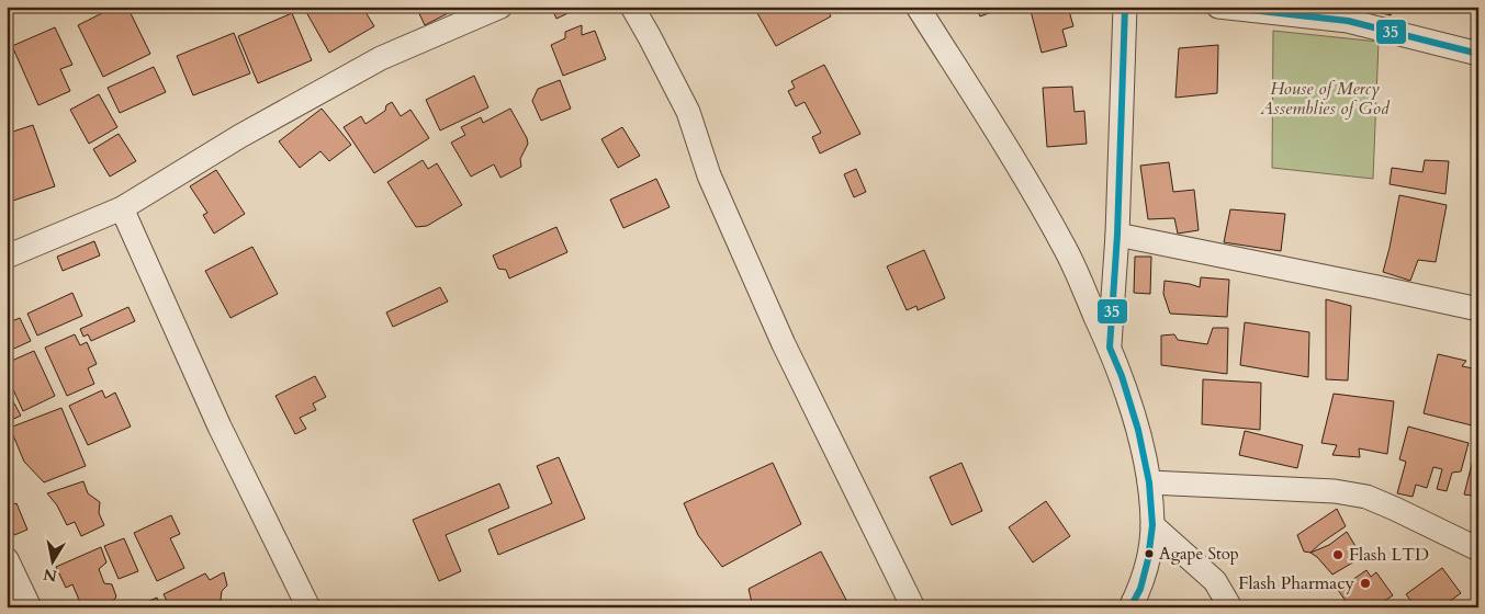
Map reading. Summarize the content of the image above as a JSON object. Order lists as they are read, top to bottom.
{
  "parks": ["House of Mercy Assemblies of God"],
  "places": ["Agape Stop", "Flash LTD", "Flash Pharmacy"],
  "lines": ["transit line 35"],
  "north": "bottom"
}
